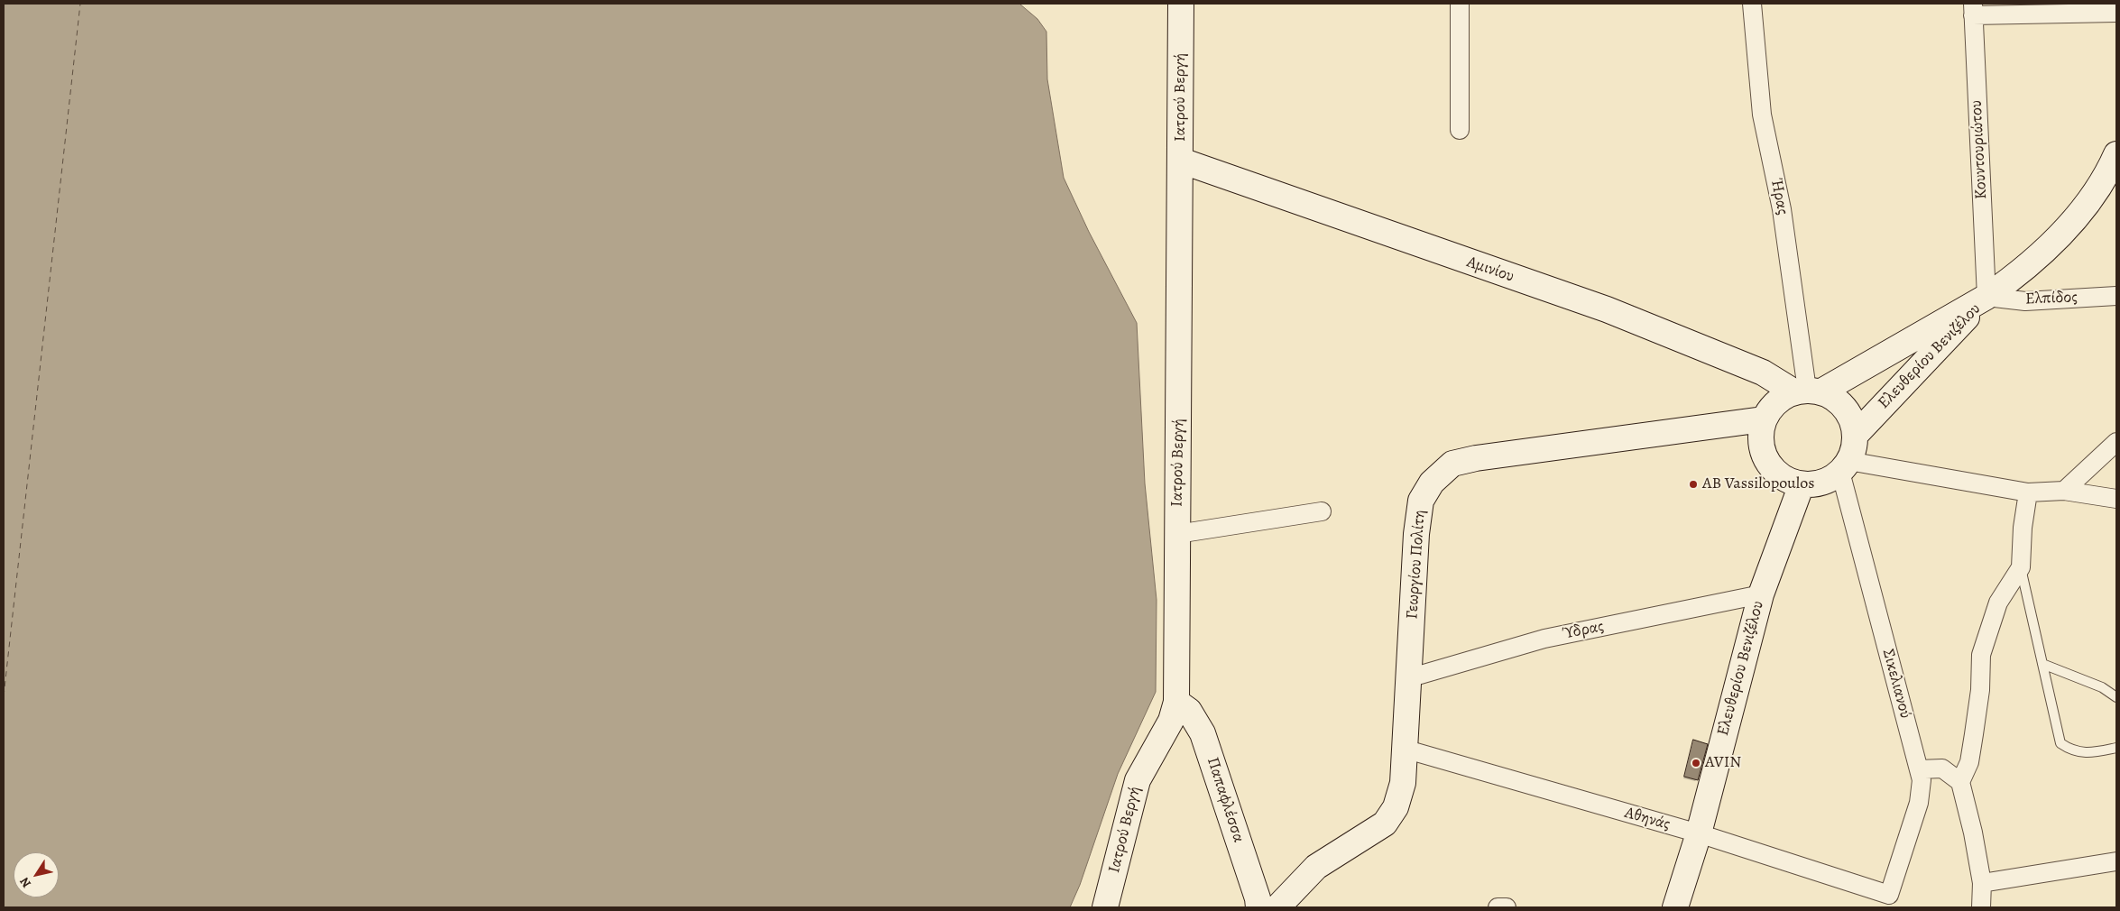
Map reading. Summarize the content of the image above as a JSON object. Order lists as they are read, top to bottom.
{
  "streets": {
    "main road": [
      "Ιατρού Βεργή",
      "Αμινίου",
      "Ελευθερίου Βενιζέλου",
      "Γεωργίου Πολίτη",
      "Παπαφλέσσα"
    ],
    "street": [
      "Κουντουριώτου",
      "Ήρας",
      "Ελπίδος",
      "Ύδρας",
      "Σικελιανού",
      "Αθηνάς"
    ]
  },
  "crossings": [
    ["Ιατρού Βεργή", "Αμινίου"],
    ["Ιατρού Βεργή", "Παπαφλέσσα"],
    ["Κουντουριώτου", "Ελπίδος"],
    ["Κουντουριώτου", "Ελευθερίου Βενιζέλου"],
    ["Ήρας", "Αμινίου"],
    ["Ήρας", "Ελευθερίου Βενιζέλου"],
    ["Ήρας", "Γεωργίου Πολίτη"],
    ["Ήρας", "Σικελιανού"],
    ["Αμινίου", "Ελευθερίου Βενιζέλου"],
    ["Αμινίου", "Γεωργίου Πολίτη"],
    ["Αμινίου", "Σικελιανού"],
    ["Ελπίδος", "Ελευθερίου Βενιζέλου"],
    ["Ελευθερίου Βενιζέλου", "Γεωργίου Πολίτη"],
    ["Ελευθερίου Βενιζέλου", "Ύδρας"],
    ["Ελευθερίου Βενιζέλου", "Σικελιανού"],
    ["Ελευθερίου Βενιζέλου", "Αθηνάς"],
    ["Γεωργίου Πολίτη", "Ύδρας"],
    ["Γεωργίου Πολίτη", "Σικελιανού"],
    ["Γεωργίου Πολίτη", "Αθηνάς"],
    ["Σικελιανού", "Αθηνάς"]
  ],
  "places": ["AB Vassilopoulos", "AVIN"],
  "north": "bottom left"
}
